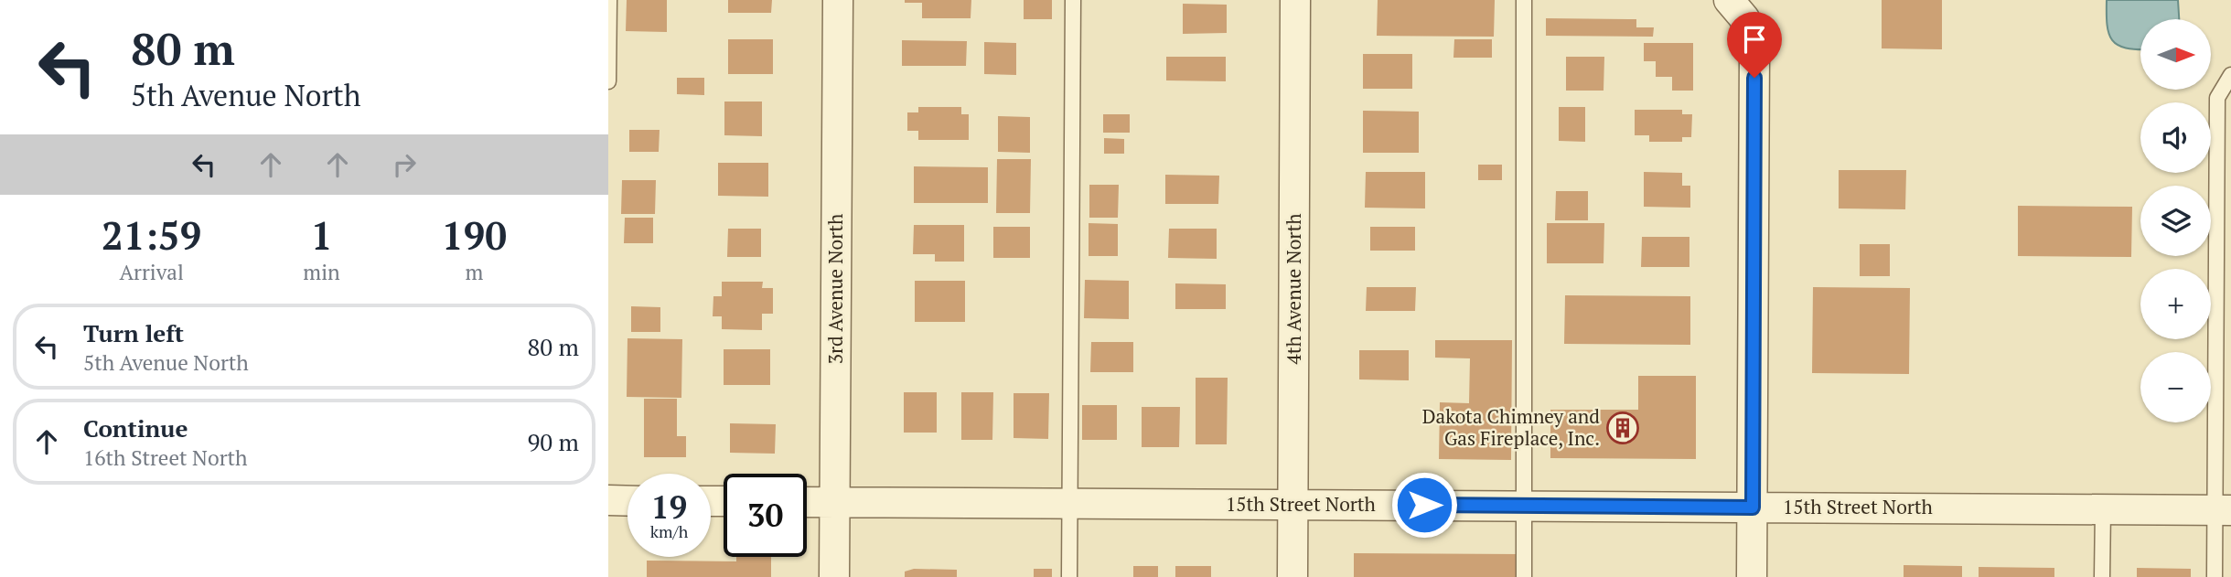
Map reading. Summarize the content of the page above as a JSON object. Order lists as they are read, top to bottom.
{
  "streets": {
    "street": ["3rd Avenue North", "4th Avenue North", "15th Street North"]
  },
  "crossings": [
    ["3rd Avenue North", "15th Street North"],
    ["4th Avenue North", "15th Street North"]
  ],
  "places": {
    "building": ["Dakota Chimney and Gas Fireplace, Inc."]
  },
  "north": "right",
  "page": {
    "turn": ["80 m", "5th Avenue North"],
    "map_buttons": ["+", "−"],
    "eta": [
      "21:59",
      "Arrival",
      "1",
      "min",
      "190",
      "m"
    ],
    "list": [
      {
        "name": "Turn left",
        "note": "5th Avenue North",
        "value": "80 m"
      },
      {
        "name": "Continue",
        "note": "16th Street North",
        "value": "90 m"
      }
    ],
    "speed": "19 km/h",
    "limit": "30"
  }
}
